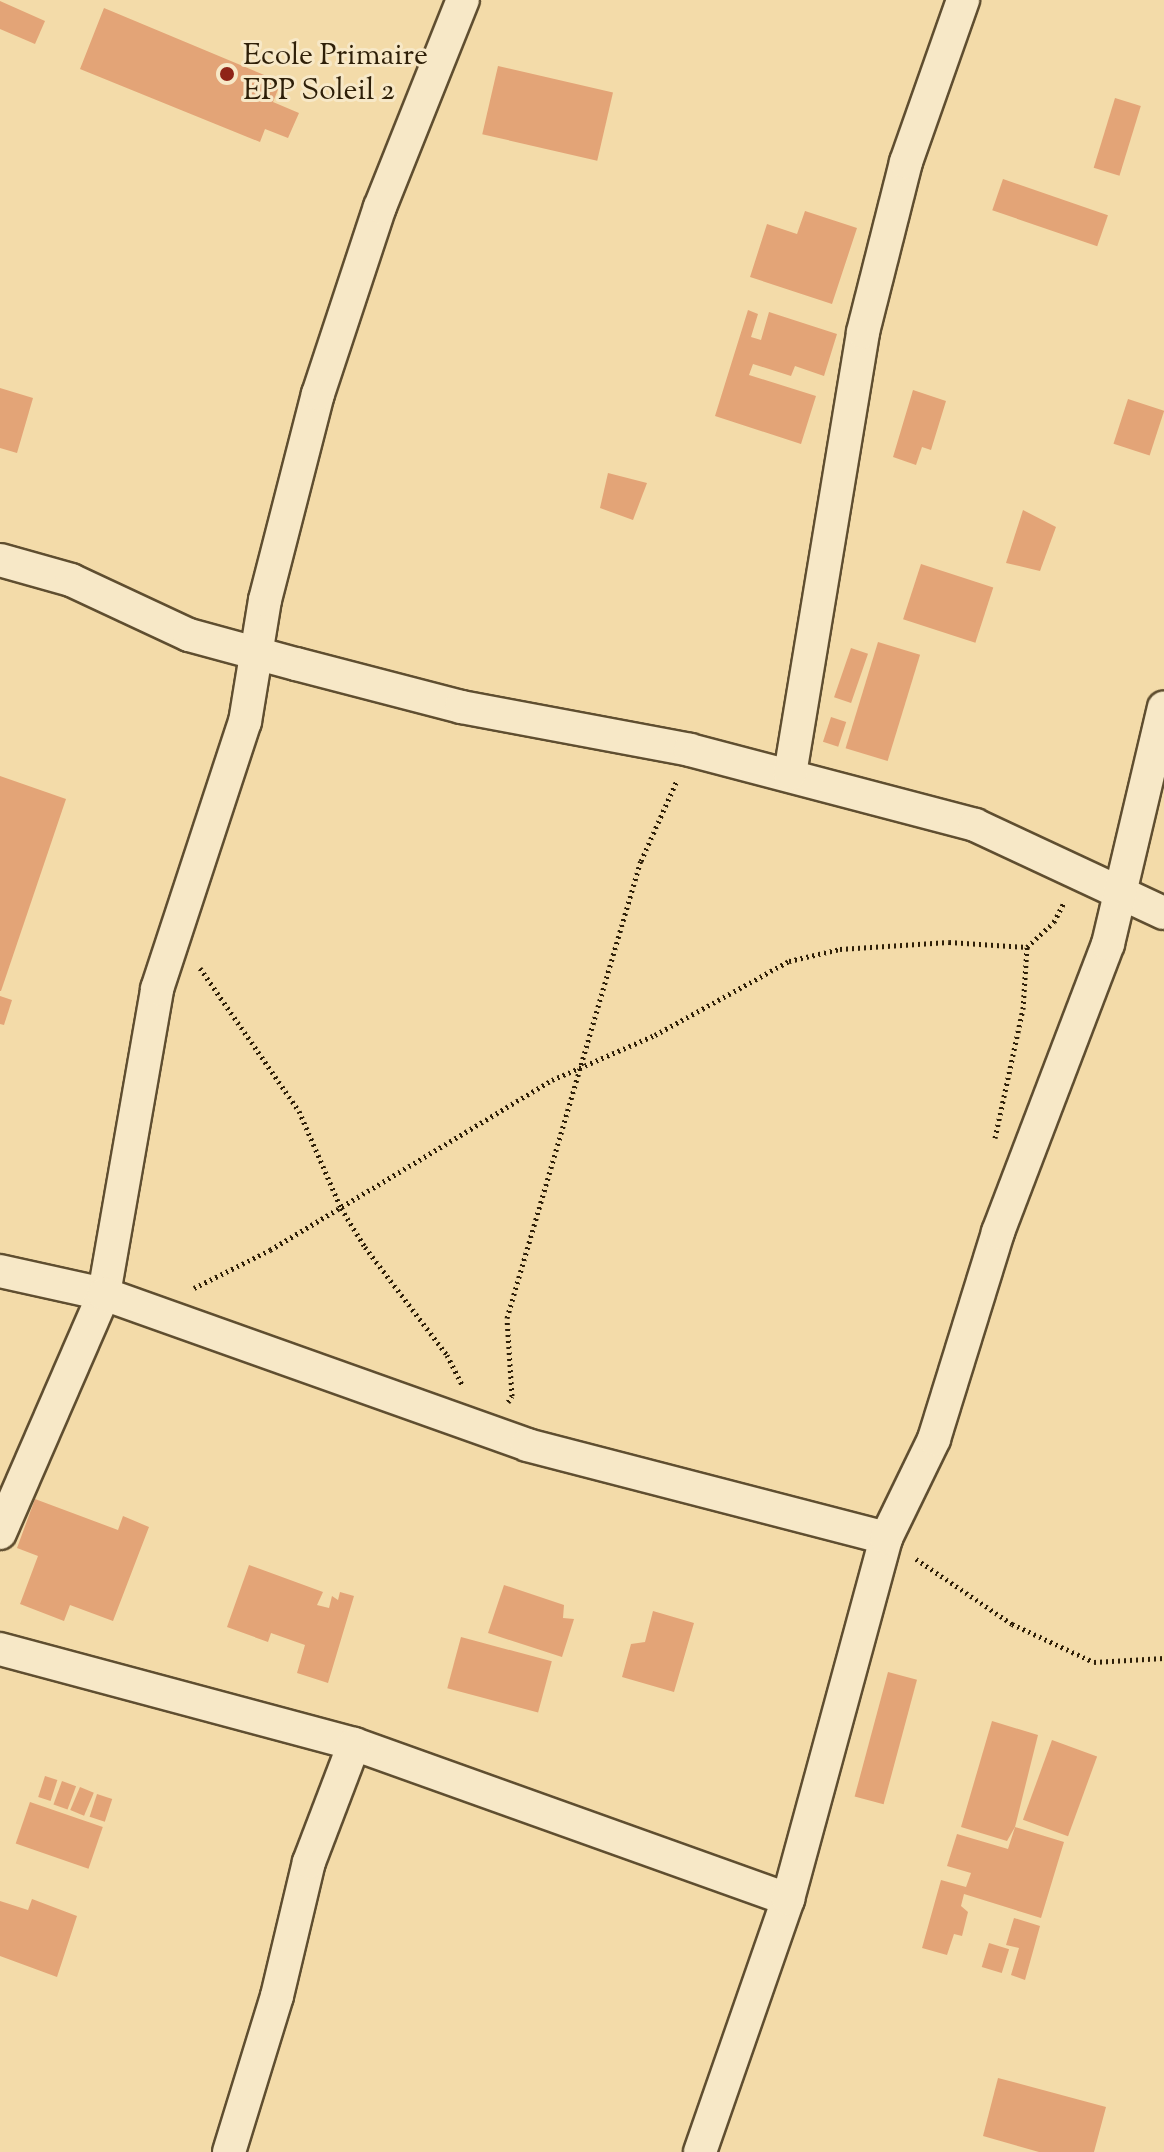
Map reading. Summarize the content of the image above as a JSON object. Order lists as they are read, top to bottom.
{
  "places": ["Ecole Primaire EPP Soleil 2"]
}
